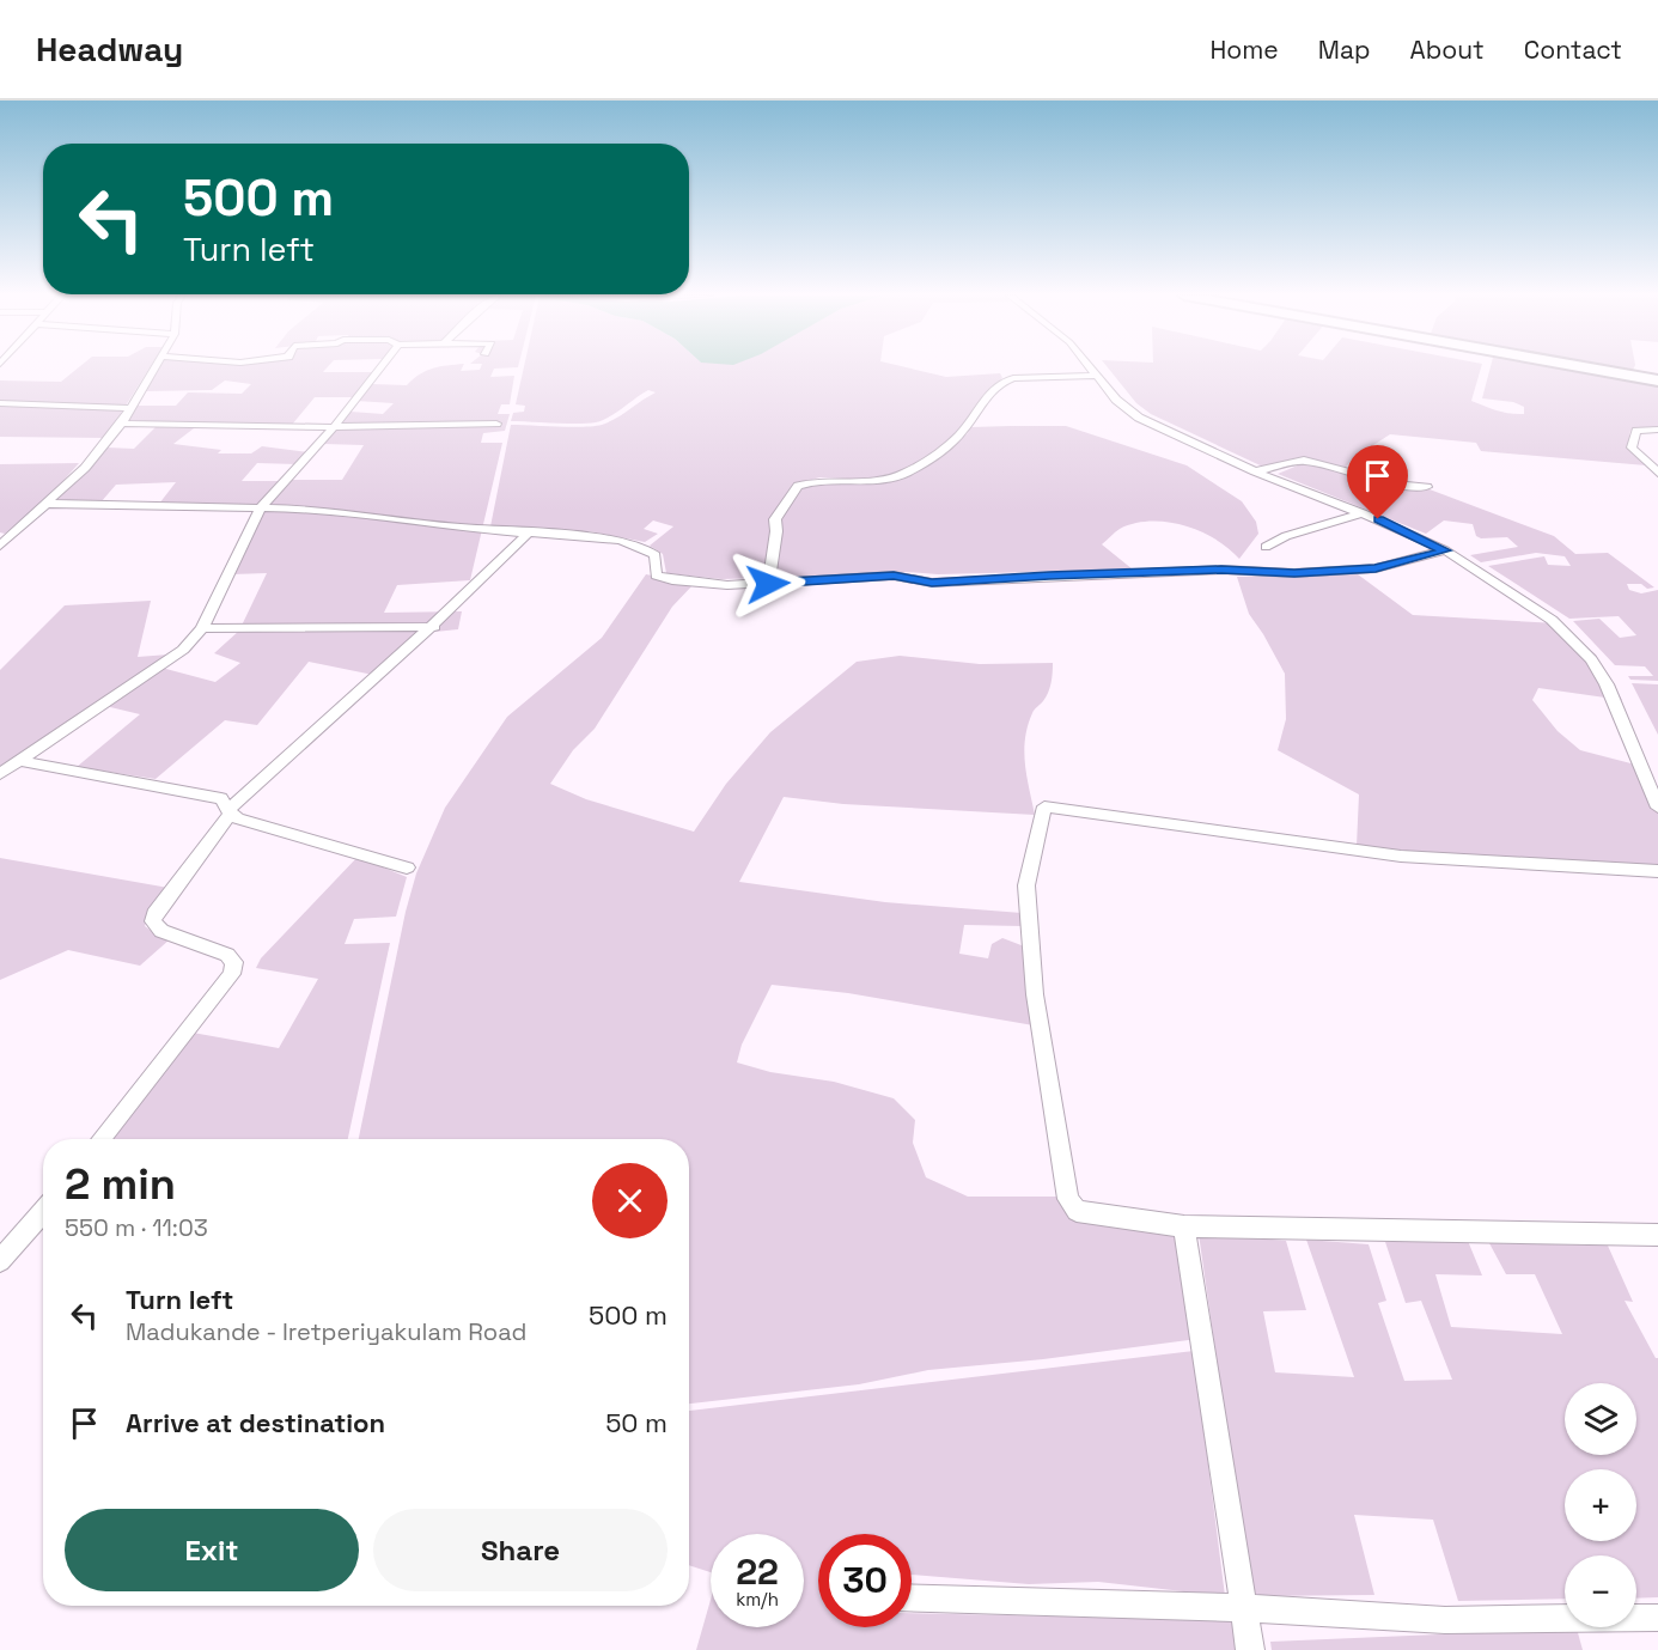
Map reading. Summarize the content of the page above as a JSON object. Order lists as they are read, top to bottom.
{
  "page": {
    "header": "Headway",
    "nav": [
      "Home",
      "Map",
      "About",
      "Contact"
    ],
    "turn": ["500 m", "Turn left"],
    "heading": ["2 min", "550 m · 11:03"],
    "list": [
      {
        "name": "Turn left",
        "note": "Madukande - Iretperiyakulam Road",
        "value": "500 m"
      },
      {
        "name": "Arrive at destination",
        "value": "50 m"
      }
    ],
    "map_buttons": ["+", "−"],
    "buttons": ["Exit", "Share"],
    "speed": "22 km/h",
    "limit": "30"
  }
}
